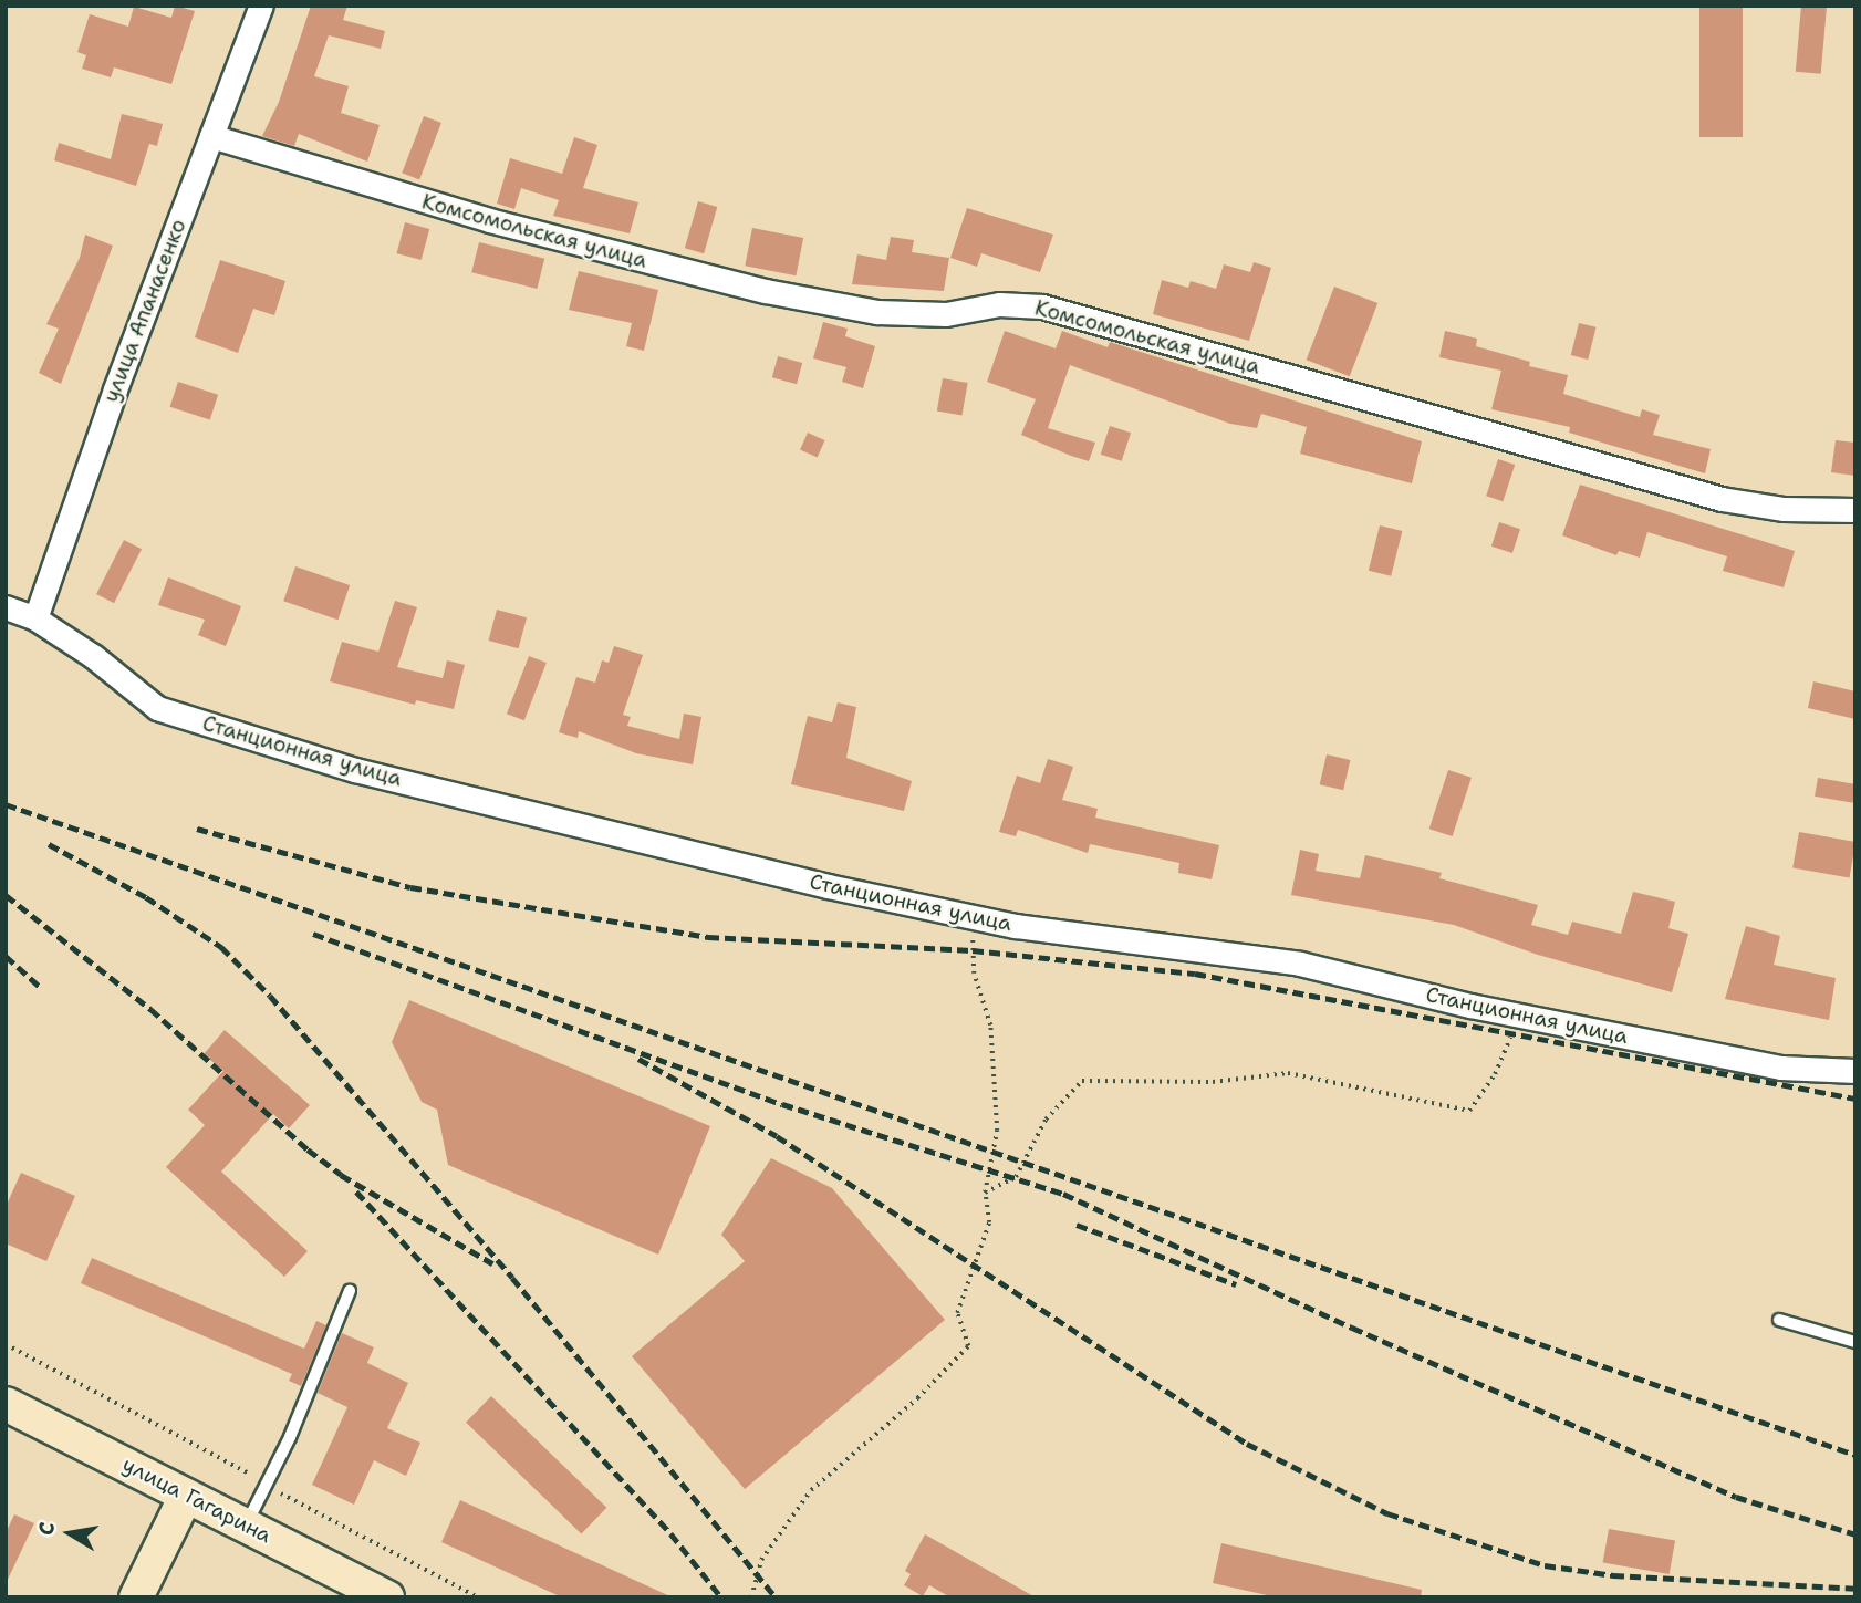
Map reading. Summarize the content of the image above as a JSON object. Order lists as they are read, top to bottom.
{
  "streets": {
    "street": [
      "Комсомольская улица",
      "улица Апанасенко",
      "Станционная улица",
      "улица Гагарина"
    ]
  },
  "crossings": [
    ["Комсомольская улица", "улица Апанасенко"],
    ["улица Апанасенко", "Станционная улица"]
  ],
  "north": "left"
}
